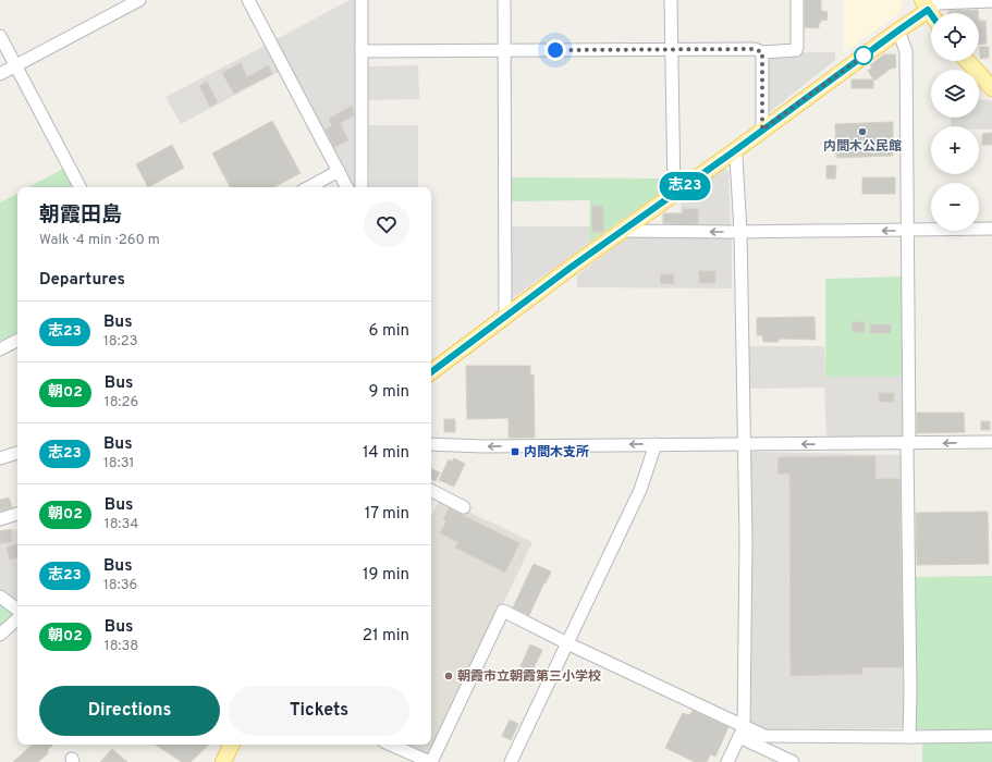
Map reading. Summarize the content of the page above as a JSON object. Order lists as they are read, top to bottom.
{
  "places": {
    "other": ["内間木公民館", "朝霞市立朝霞第三小学校"],
    "transit": ["内間木支所"]
  },
  "lines": ["bus line 志23"],
  "page": {
    "on_map": "志23",
    "map_buttons": ["+", "−"],
    "heading": [
      ["朝霞田島", "Walk · 4 min · 260 m"],
      "Departures"
    ],
    "list": [
      {
        "mark": "志23",
        "name": "Bus",
        "note": "18:23",
        "value": "6 min"
      },
      {
        "mark": "朝02",
        "name": "Bus",
        "note": "18:26",
        "value": "9 min"
      },
      {
        "mark": "志23",
        "name": "Bus",
        "note": "18:31",
        "value": "14 min"
      },
      {
        "mark": "朝02",
        "name": "Bus",
        "note": "18:34",
        "value": "17 min"
      },
      {
        "mark": "志23",
        "name": "Bus",
        "note": "18:36",
        "value": "19 min"
      },
      {
        "mark": "朝02",
        "name": "Bus",
        "note": "18:38",
        "value": "21 min"
      }
    ],
    "buttons": ["Directions", "Tickets"]
  }
}
